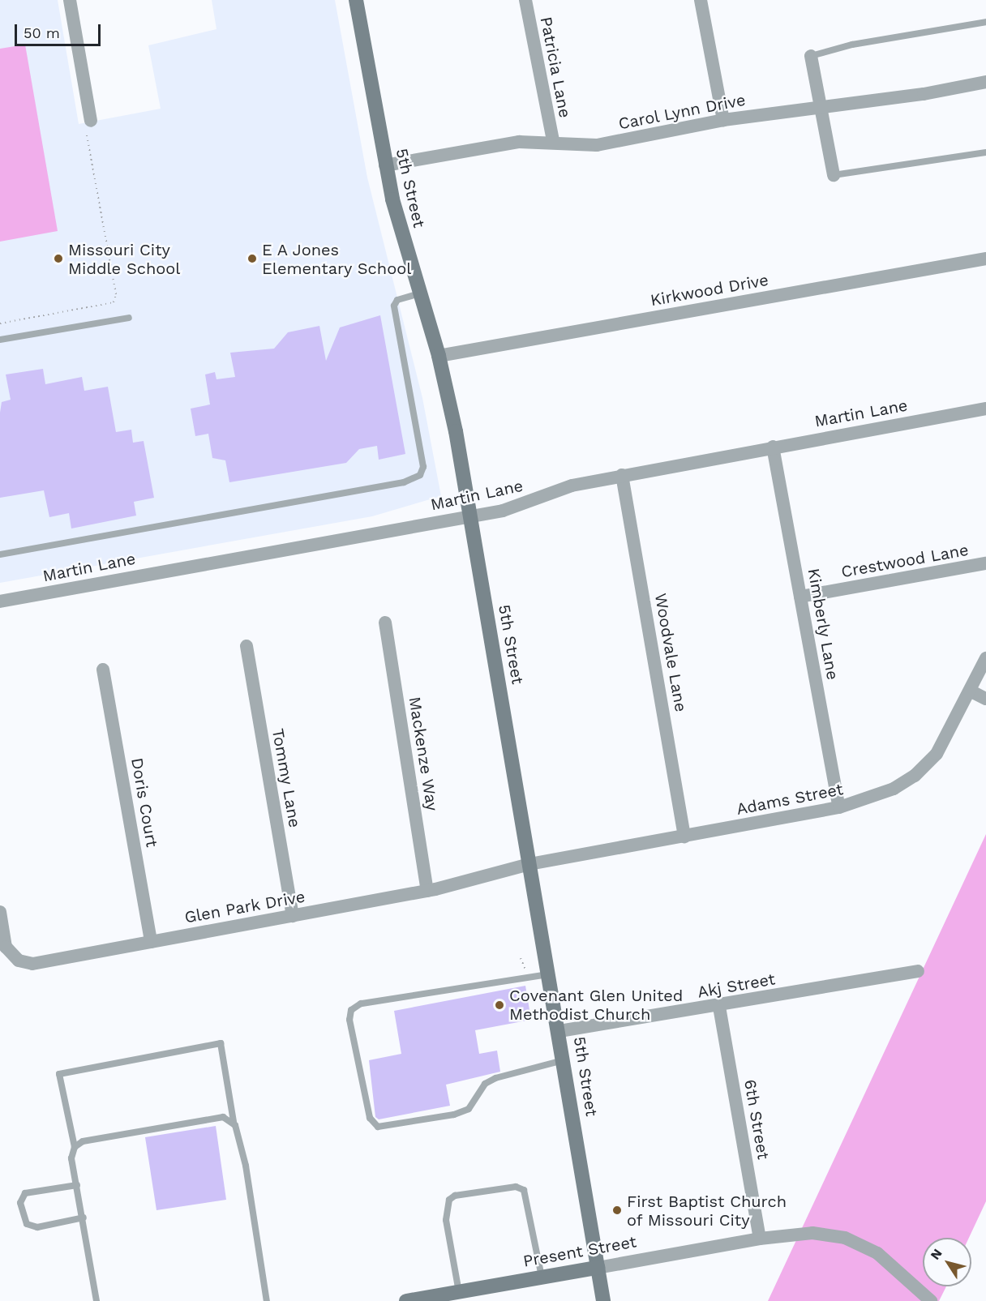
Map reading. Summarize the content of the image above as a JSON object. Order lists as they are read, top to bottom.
{
  "streets": {
    "main road": ["5th Street", "Present Street"],
    "street": [
      "Patricia Lane",
      "Carol Lynn Drive",
      "Kirkwood Drive",
      "Martin Lane",
      "Crestwood Lane",
      "Kimberly Lane",
      "Woodvale Lane",
      "Mackenze Way",
      "Tommy Lane",
      "Adams Street",
      "Doris Court",
      "Glen Park Drive",
      "Akj Street",
      "6th Street"
    ]
  },
  "crossings": [
    ["Patricia Lane", "Carol Lynn Drive"],
    ["Carol Lynn Drive", "5th Street"],
    ["5th Street", "Kirkwood Drive"],
    ["5th Street", "Martin Lane"],
    ["5th Street", "Adams Street"],
    ["5th Street", "Glen Park Drive"],
    ["5th Street", "Akj Street"],
    ["5th Street", "Present Street"],
    ["Martin Lane", "Kimberly Lane"],
    ["Martin Lane", "Woodvale Lane"],
    ["Crestwood Lane", "Kimberly Lane"],
    ["Kimberly Lane", "Adams Street"],
    ["Woodvale Lane", "Adams Street"],
    ["Mackenze Way", "Glen Park Drive"],
    ["Tommy Lane", "Glen Park Drive"],
    ["Adams Street", "Glen Park Drive"],
    ["Doris Court", "Glen Park Drive"],
    ["Akj Street", "6th Street"],
    ["6th Street", "Present Street"]
  ],
  "places": [
    "Missouri City Middle School",
    "E A Jones Elementary School",
    "Covenant Glen United Methodist Church",
    "First Baptist Church of Missouri City"
  ],
  "scale_bar": "50 m",
  "north": "top left"
}
